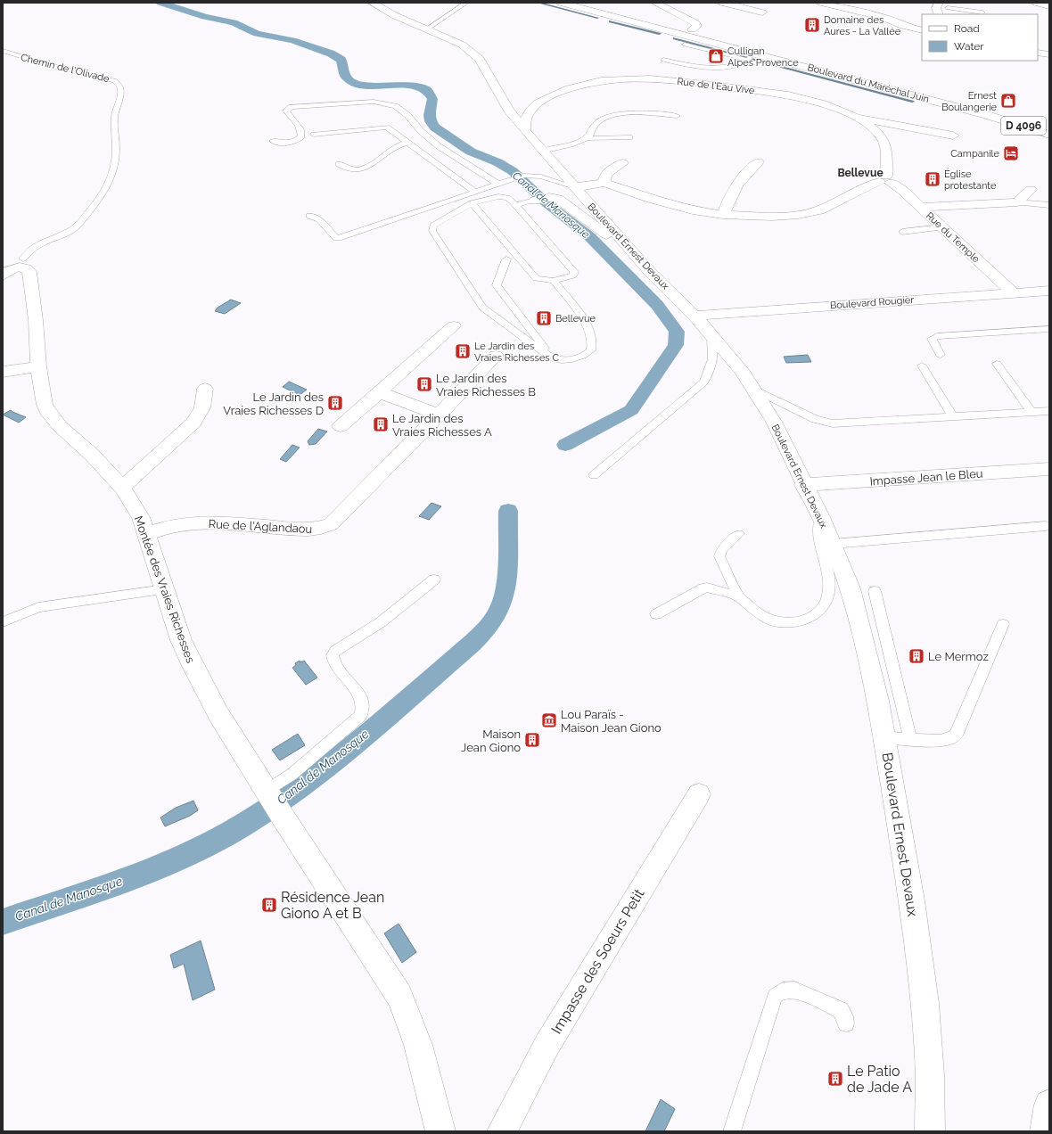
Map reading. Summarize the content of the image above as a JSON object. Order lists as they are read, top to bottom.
{
  "streets": {
    "street": [
      "Boulevard du Maréchal Juin",
      "Rue de l'Eau Vive",
      "D 4096",
      "Rue du Temple",
      "Boulevard Ernest Devaux",
      "Boulevard Rougier",
      "Impasse Jean le Bleu",
      "Rue de l'Aglandaou",
      "Montée des Vraies Richesses",
      "Impasse des Soeurs Petit"
    ],
    "lane": ["Chemin de l'Olivade"]
  },
  "crossings": [
    ["Chemin de l'Olivade", "Montée des Vraies Richesses"],
    ["Rue de l'Eau Vive", "Rue du Temple"],
    ["Rue de l'Eau Vive", "Boulevard Ernest Devaux"],
    ["Rue du Temple", "Boulevard Rougier"],
    ["Boulevard Ernest Devaux", "Boulevard Rougier"],
    ["Boulevard Ernest Devaux", "Impasse Jean le Bleu"],
    ["Rue de l'Aglandaou", "Montée des Vraies Richesses"]
  ],
  "districts": ["Bellevue"],
  "water": ["Canal de Manosque"],
  "places": {
    "building": [
      "Domaine des Aures - La Vallée",
      "Église protestante",
      "Bellevue",
      "Le Jardin des Vraies Richesses C",
      "Le Jardin des Vraies Richesses B",
      "Le Jardin des Vraies Richesses D",
      "Le Jardin des Vraies Richesses A",
      "Le Mermoz",
      "Maison Jean Giono",
      "Résidence Jean Giono A et B",
      "Le Patio de Jade A"
    ],
    "shop": ["Culligan Alpes Provence", "Ernest Boulangerie"],
    "hotel": ["Campanile"],
    "museum": ["Lou Paraïs - Maison Jean Giono"]
  },
  "legend": ["Road", "Water"]
}
